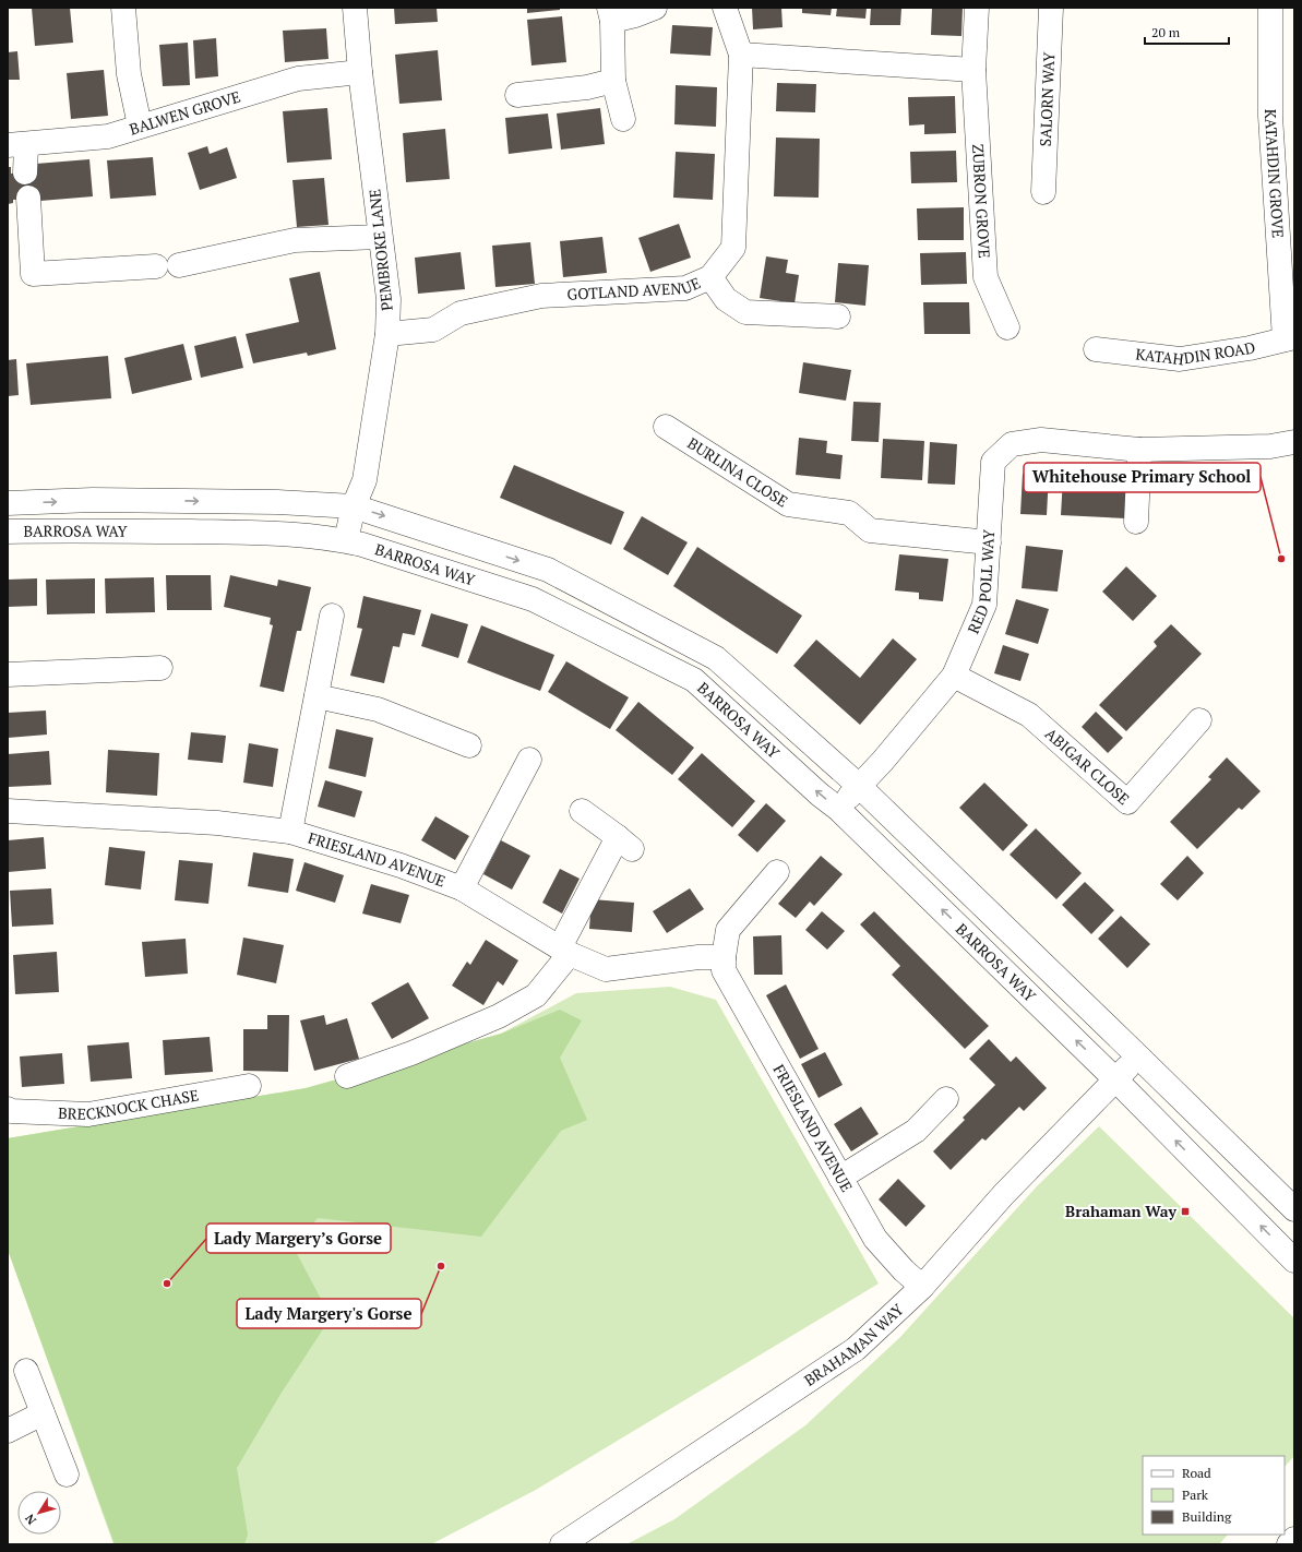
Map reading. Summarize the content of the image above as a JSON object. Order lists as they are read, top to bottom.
{
  "streets": {
    "street": [
      "SALORN WAY",
      "BALWEN GROVE",
      "KATAHDIN GROVE",
      "ZUBRON GROVE",
      "PEMBROKE LANE",
      "GOTLAND AVENUE",
      "KATAHDIN ROAD",
      "BURLINA CLOSE",
      "BARROSA WAY",
      "RED POLL WAY",
      "ABIGAR CLOSE",
      "FRIESLAND AVENUE",
      "BRECKNOCK CHASE",
      "BRAHAMAN WAY"
    ]
  },
  "crossings": [
    ["BALWEN GROVE", "PEMBROKE LANE"],
    ["KATAHDIN GROVE", "KATAHDIN ROAD"],
    ["PEMBROKE LANE", "GOTLAND AVENUE"],
    ["PEMBROKE LANE", "BARROSA WAY"],
    ["BURLINA CLOSE", "RED POLL WAY"],
    ["BARROSA WAY", "RED POLL WAY"],
    ["BARROSA WAY", "BRAHAMAN WAY"],
    ["RED POLL WAY", "ABIGAR CLOSE"],
    ["FRIESLAND AVENUE", "BRAHAMAN WAY"]
  ],
  "places": {
    "other": ["Whitehouse Primary School", "Lady Margery's Gorse", "Lady Margery’s Gorse"],
    "transit": ["Brahaman Way"]
  },
  "legend": ["Road", "Park", "Building"],
  "scale_bar": "20 m",
  "north": "bottom left"
}
